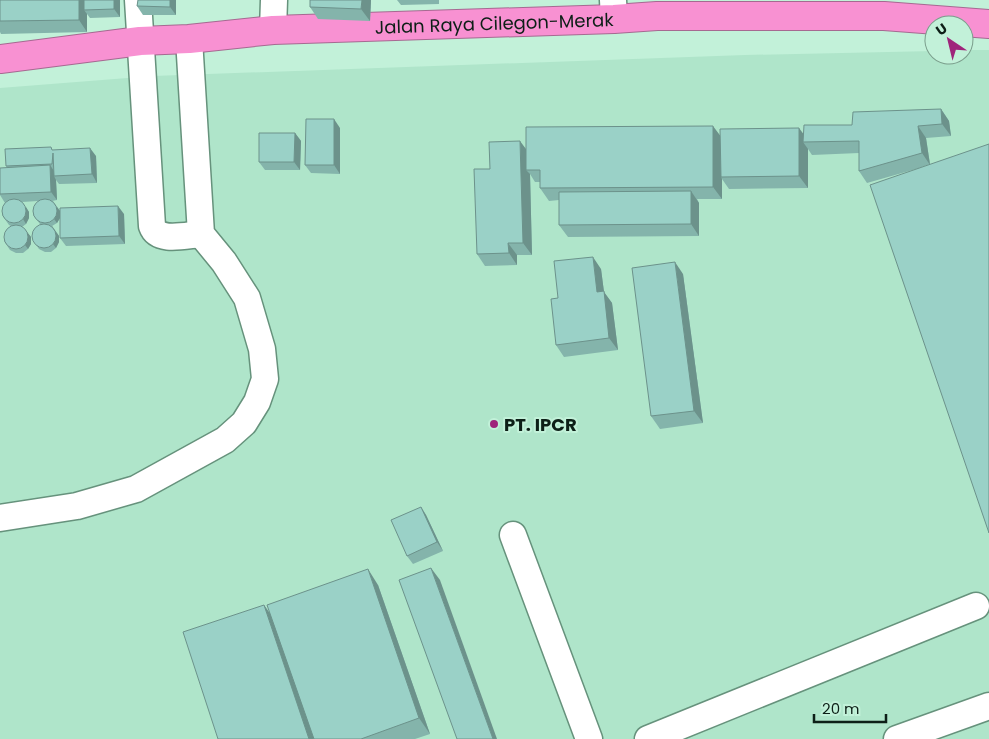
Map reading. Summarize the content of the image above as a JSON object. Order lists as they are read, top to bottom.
{
  "streets": {
    "highway": ["Jalan Raya Cilegon-Merak"]
  },
  "places": ["PT. IPCR"],
  "scale_bar": "20 m",
  "north": "top left"
}
